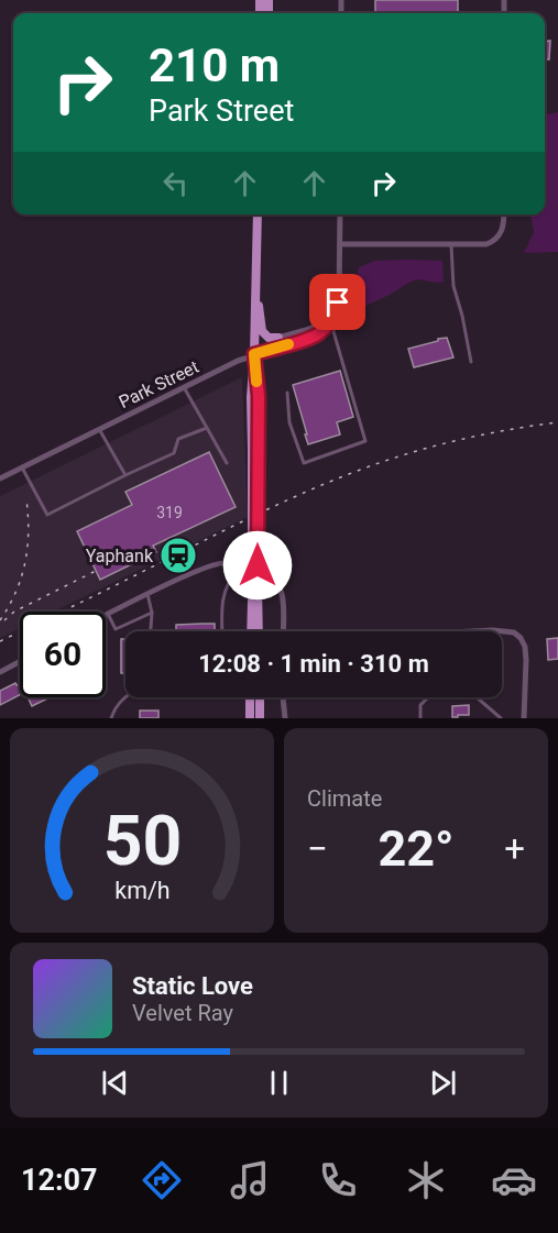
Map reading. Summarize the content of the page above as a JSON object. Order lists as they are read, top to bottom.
{
  "streets": {
    "street": ["Park Street"]
  },
  "places": {
    "station": ["Yaphank"]
  },
  "house_numbers": ["319"],
  "page": {
    "turn": ["210 m", "Park Street"],
    "limit": "60",
    "trip": "12:08 · 1 min · 310 m",
    "tile": "Climate",
    "heat": ["−", "22°", "+"],
    "song": ["Static Love", "Velvet Ray"],
    "tabs": "12:07",
    "gauge": ["50", "km/h"]
  }
}
